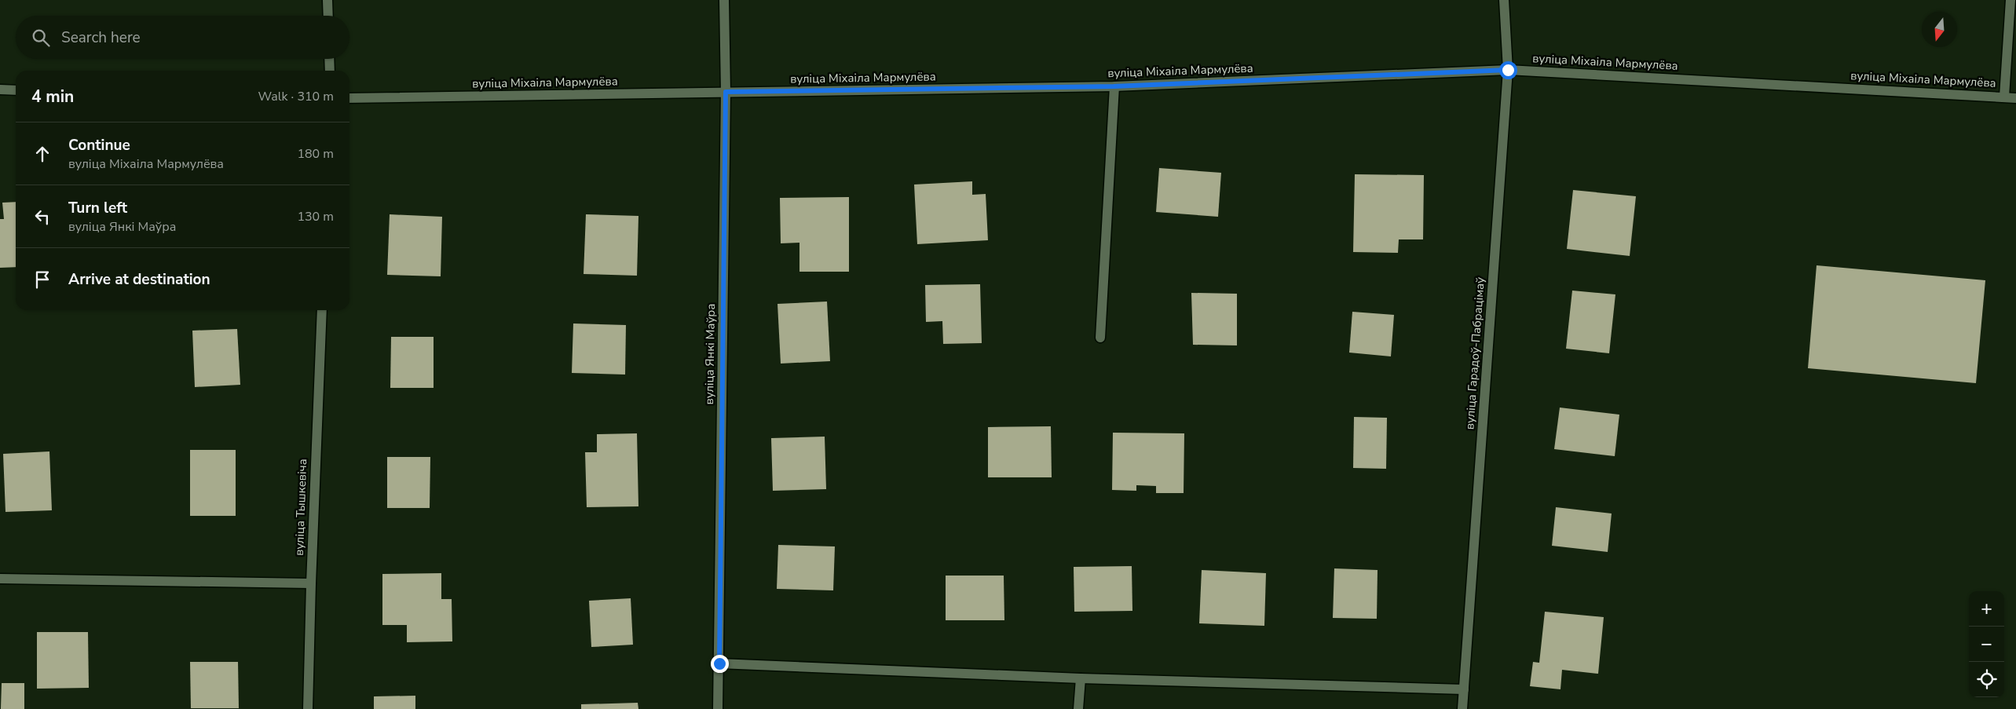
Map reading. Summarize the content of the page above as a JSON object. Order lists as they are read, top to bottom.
{
  "streets": {
    "street": [
      "вуліца Міхаіла Мармулёва",
      "вуліца Гарадоў-Пабрацімаў",
      "вуліца Янкі Маўра",
      "вуліца Тышкевіча"
    ]
  },
  "crossings": [
    ["вуліца Міхаіла Мармулёва", "вуліца Гарадоў-Пабрацімаў"],
    ["вуліца Міхаіла Мармулёва", "вуліца Янкі Маўра"]
  ],
  "north": "bottom",
  "page": {
    "search": "Search here",
    "heading": ["4 min", "Walk · 310 m"],
    "list": [
      ["Continue", "вуліца Міхаіла Мармулёва", "180 m"],
      ["Turn left", "вуліца Янкі Маўра", "130 m"],
      "Arrive at destination"
    ],
    "map_buttons": ["+", "−"]
  }
}
